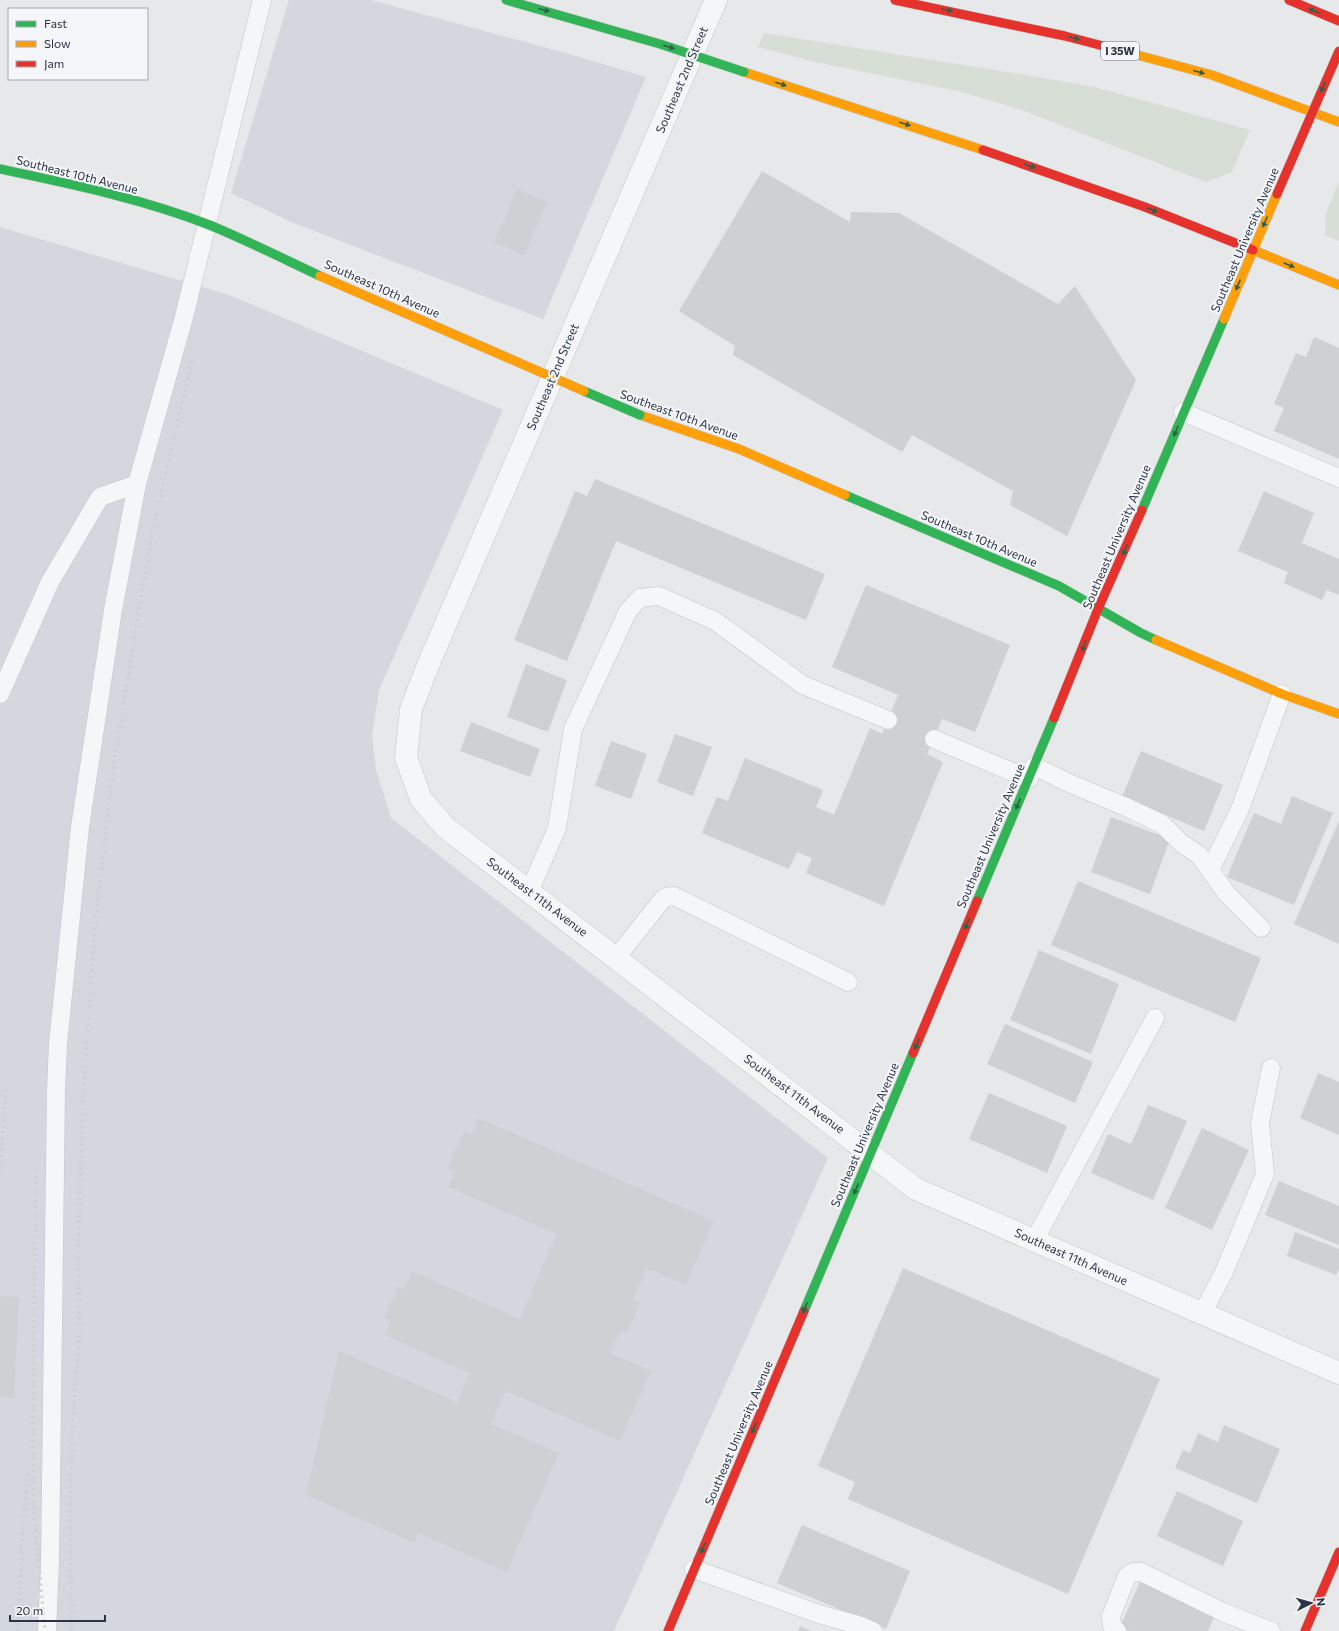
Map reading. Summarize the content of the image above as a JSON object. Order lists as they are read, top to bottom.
{
  "streets": {
    "main road": ["I 35W", "Southeast 10th Avenue", "Southeast University Avenue"],
    "street": ["Southeast 2nd Street", "Southeast 11th Avenue"]
  },
  "crossings": [
    ["Southeast 2nd Street", "Southeast 11th Avenue"],
    ["Southeast 10th Avenue", "Southeast University Avenue"],
    ["Southeast University Avenue", "Southeast 11th Avenue"]
  ],
  "one_way": ["Southeast University Avenue"],
  "legend": ["Fast", "Slow", "Jam"],
  "scale_bar": "20 m",
  "north": "right"
}
